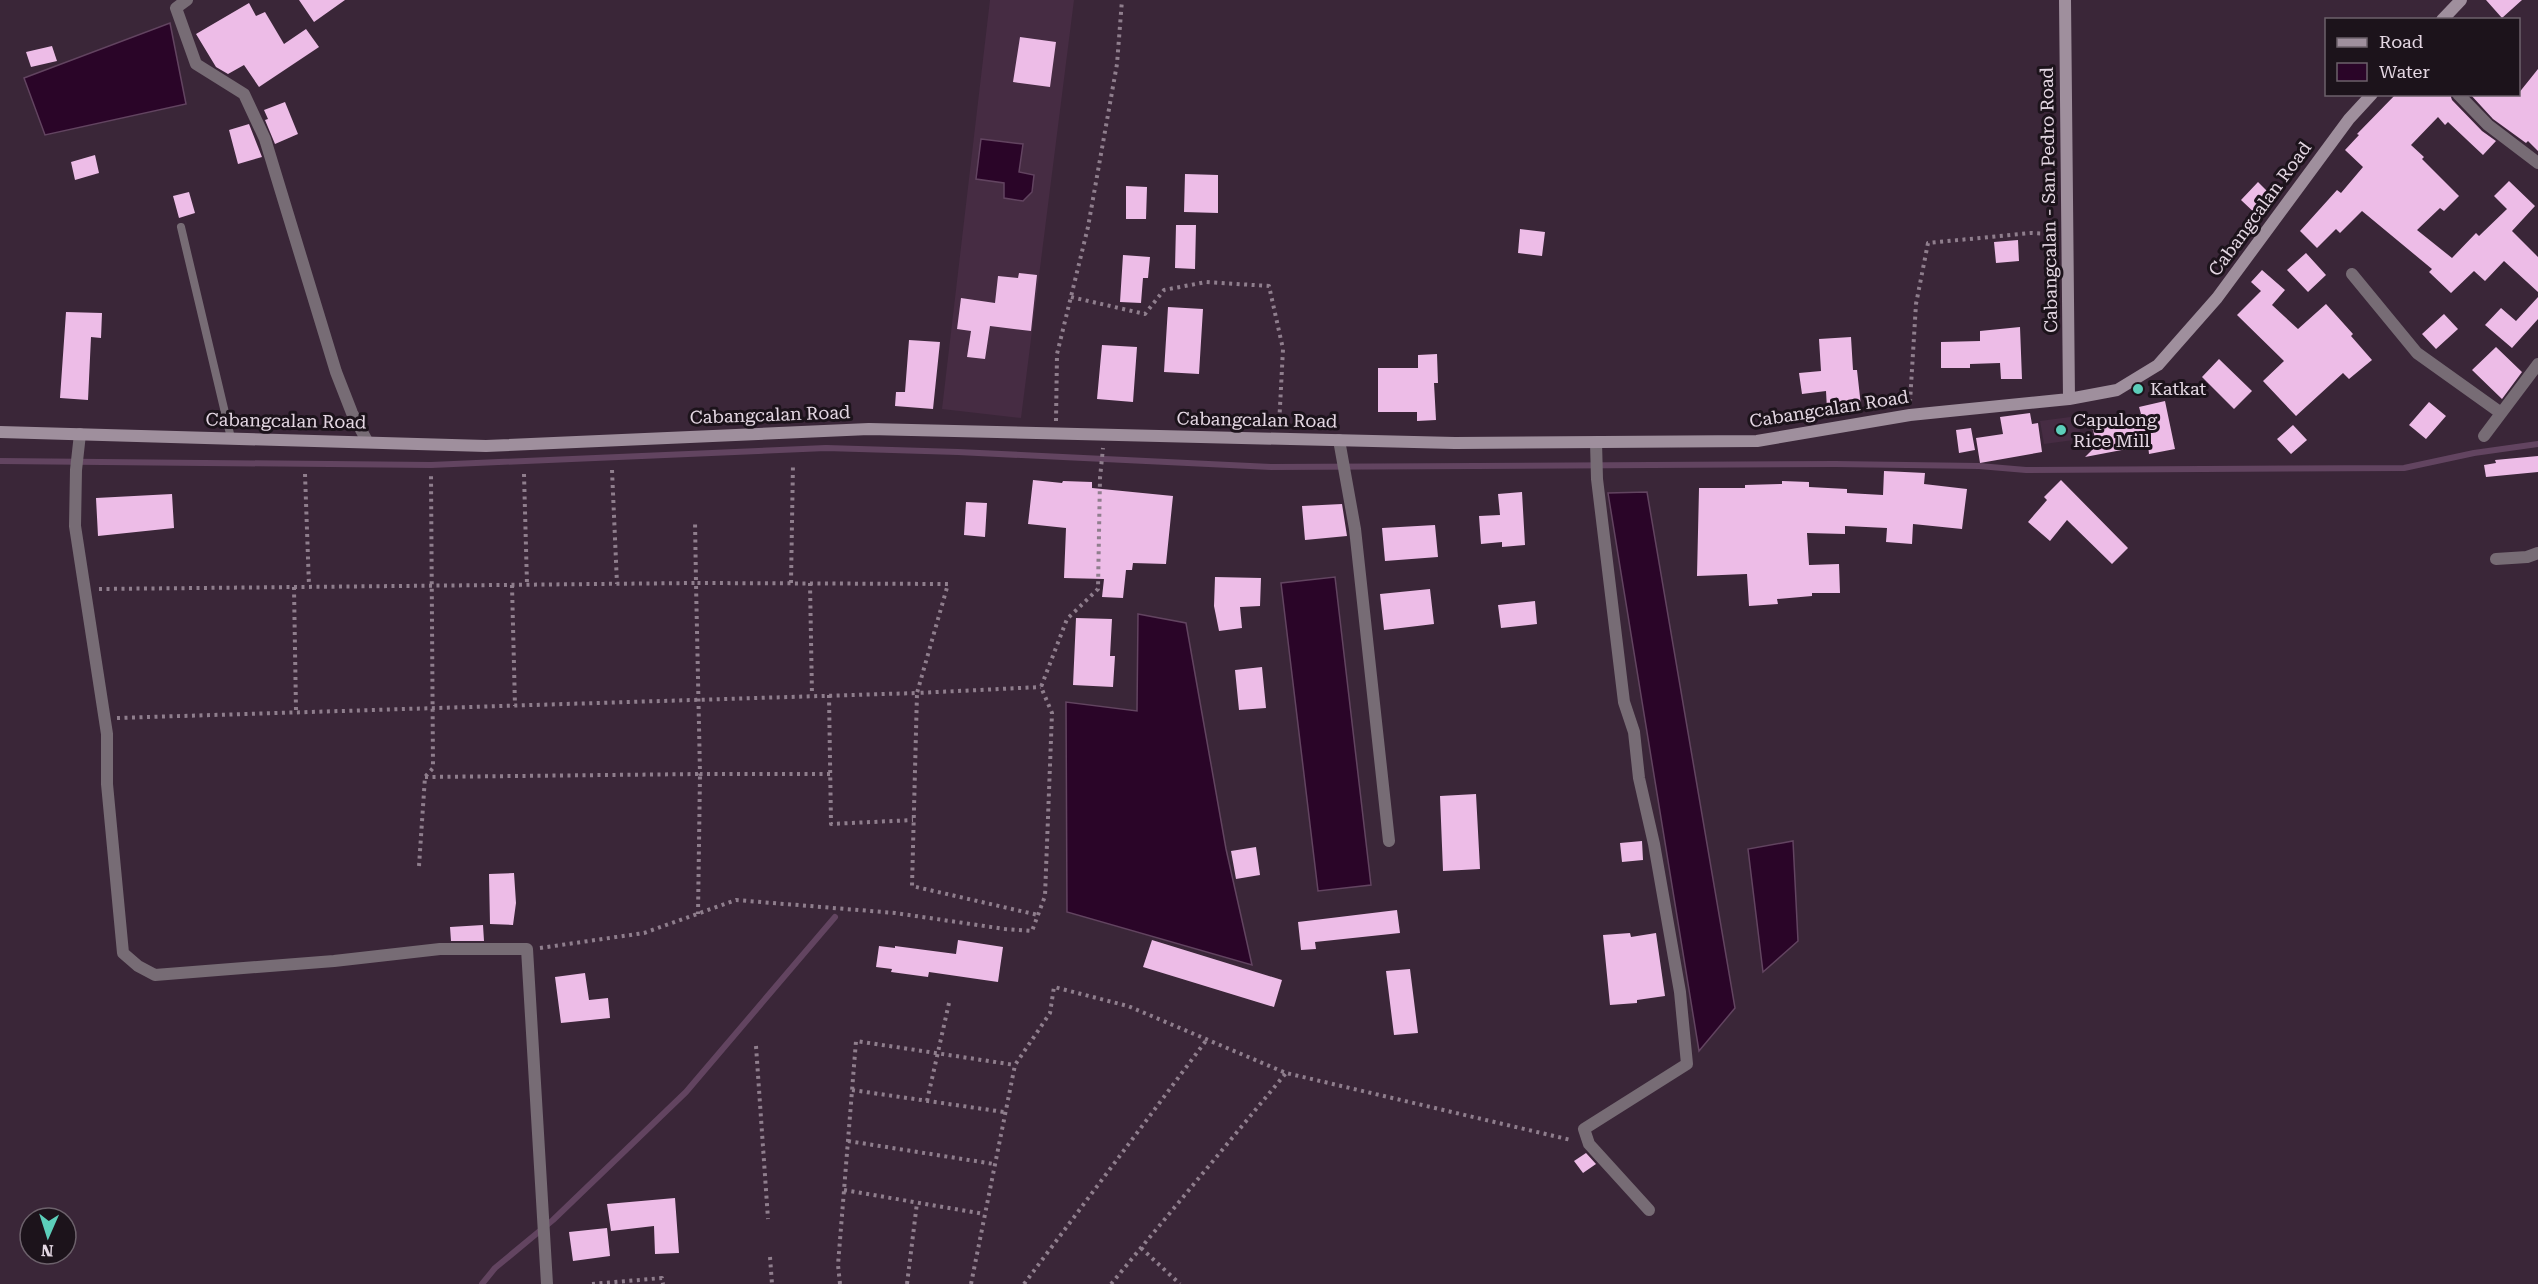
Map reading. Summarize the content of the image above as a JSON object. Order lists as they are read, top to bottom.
{
  "streets": {
    "street": ["Cabangcalan - San Pedro Road", "Cabangcalan Road"]
  },
  "crossings": [
    ["Cabangcalan - San Pedro Road", "Cabangcalan Road"]
  ],
  "places": ["Katkat", "Capulong Rice Mill"],
  "legend": ["Road", "Water"],
  "north": "bottom"
}
